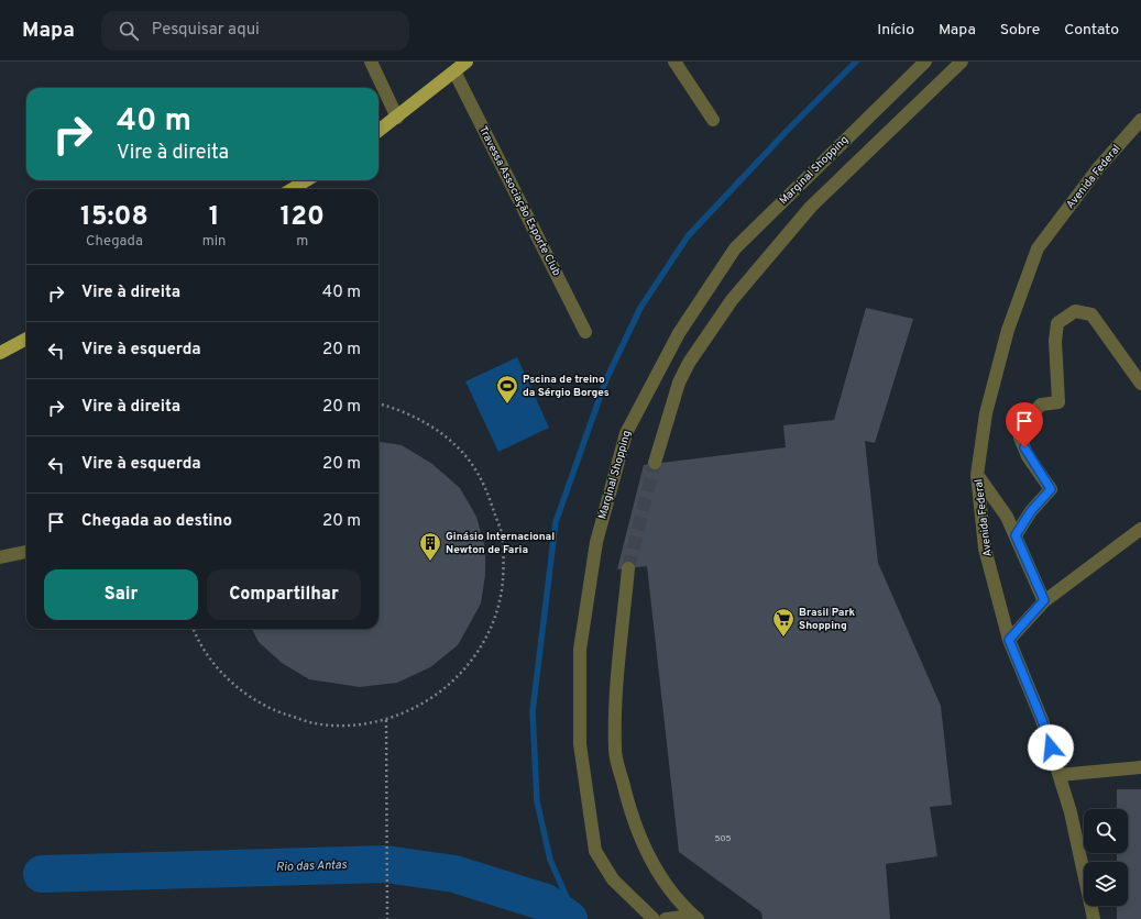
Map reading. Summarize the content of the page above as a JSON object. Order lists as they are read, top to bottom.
{
  "streets": {
    "street": ["Marginal Shopping", "Avenida Federal", "Travessa Associação Esporte Club"]
  },
  "water": ["Rio das Antas"],
  "places": {
    "sports": ["Pscina de treino da Sérgio Borges"],
    "building": ["Ginásio Internacional Newton de Faria"],
    "supermarket": ["Brasil Park Shopping"]
  },
  "house_numbers": ["505"],
  "page": {
    "header": "Mapa",
    "search": "Pesquisar aqui",
    "nav": [
      "Início",
      "Mapa",
      "Sobre",
      "Contato"
    ],
    "turn": ["40 m", "Vire à direita"],
    "eta": [
      "15:08",
      "Chegada",
      "1",
      "min",
      "120",
      "m"
    ],
    "list": [
      {
        "name": "Vire à direita",
        "value": "40 m"
      },
      {
        "name": "Vire à esquerda",
        "value": "20 m"
      },
      {
        "name": "Vire à direita",
        "value": "20 m"
      },
      {
        "name": "Vire à esquerda",
        "value": "20 m"
      },
      {
        "name": "Chegada ao destino",
        "value": "20 m"
      }
    ],
    "buttons": ["Sair", "Compartilhar"]
  }
}
